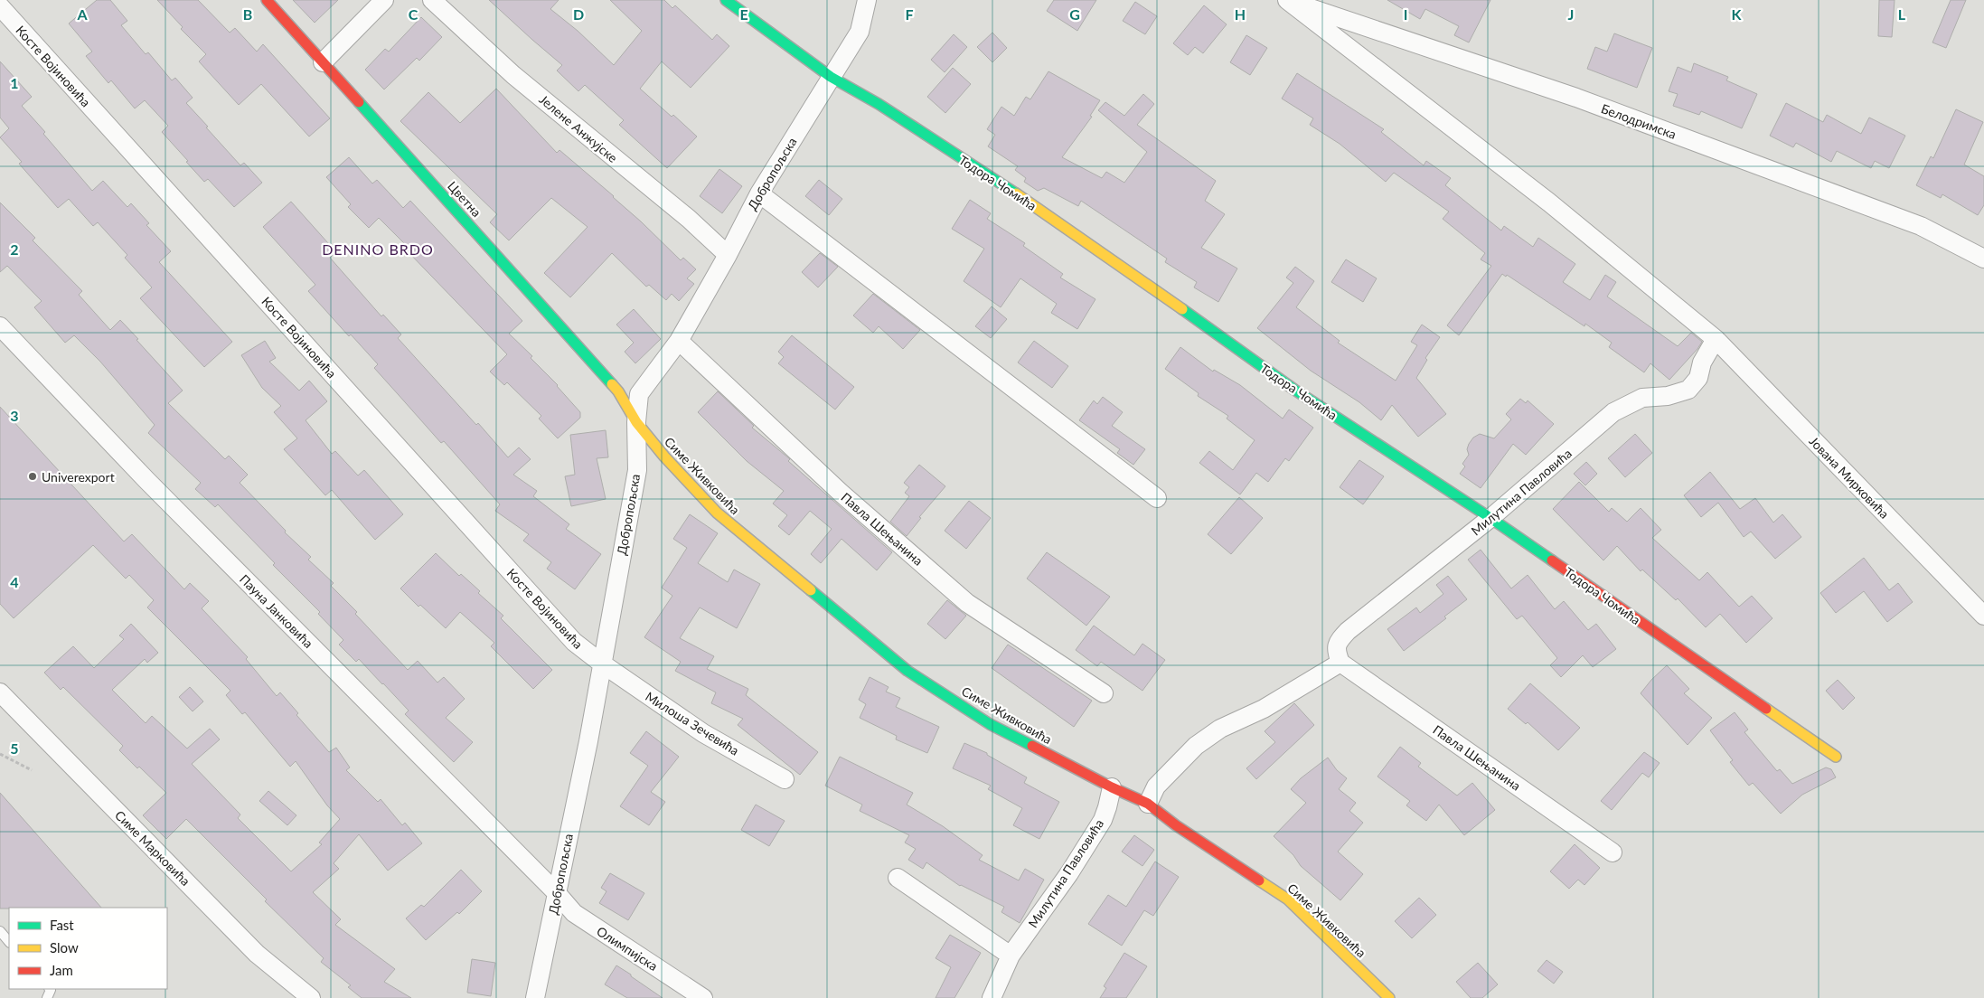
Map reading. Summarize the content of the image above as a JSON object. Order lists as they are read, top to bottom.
{
  "streets": {
    "street": [
      "Косте Војиновића",
      "Белодримска",
      "Јелене Анжујске",
      "Добропољска",
      "Тодора Чомића",
      "Цветна",
      "Симе Живковића",
      "Јована Мирковића",
      "Милутина Павловића",
      "Павла Шењанина",
      "Пауна Јанковића",
      "Милоша Зечевића",
      "Симе Марковића",
      "Олимпијска"
    ]
  },
  "crossings": [
    ["Косте Војиновића", "Добропољска"],
    ["Косте Војиновића", "Милоша Зечевића"],
    ["Белодримска", "Јована Мирковића"],
    ["Белодримска", "Милутина Павловића"],
    ["Јелене Анжујске", "Добропољска"],
    ["Добропољска", "Тодора Чомића"],
    ["Добропољска", "Цветна"],
    ["Добропољска", "Симе Живковића"],
    ["Добропољска", "Павла Шењанина"],
    ["Добропољска", "Пауна Јанковића"],
    ["Добропољска", "Милоша Зечевића"],
    ["Добропољска", "Олимпијска"],
    ["Тодора Чомића", "Милутина Павловића"],
    ["Цветна", "Симе Живковића"],
    ["Симе Живковића", "Милутина Павловића"],
    ["Јована Мирковића", "Милутина Павловића"],
    ["Милутина Павловића", "Павла Шењанина"],
    ["Пауна Јанковића", "Олимпијска"]
  ],
  "districts": ["DENINO BRDO"],
  "places": ["Univerexport"],
  "legend": ["Fast", "Slow", "Jam"],
  "grid": {
    "columns": [
      "A",
      "B",
      "C",
      "D",
      "E",
      "F",
      "G",
      "H",
      "I",
      "J",
      "K",
      "L"
    ],
    "rows": [
      "1",
      "2",
      "3",
      "4",
      "5"
    ]
  }
}
